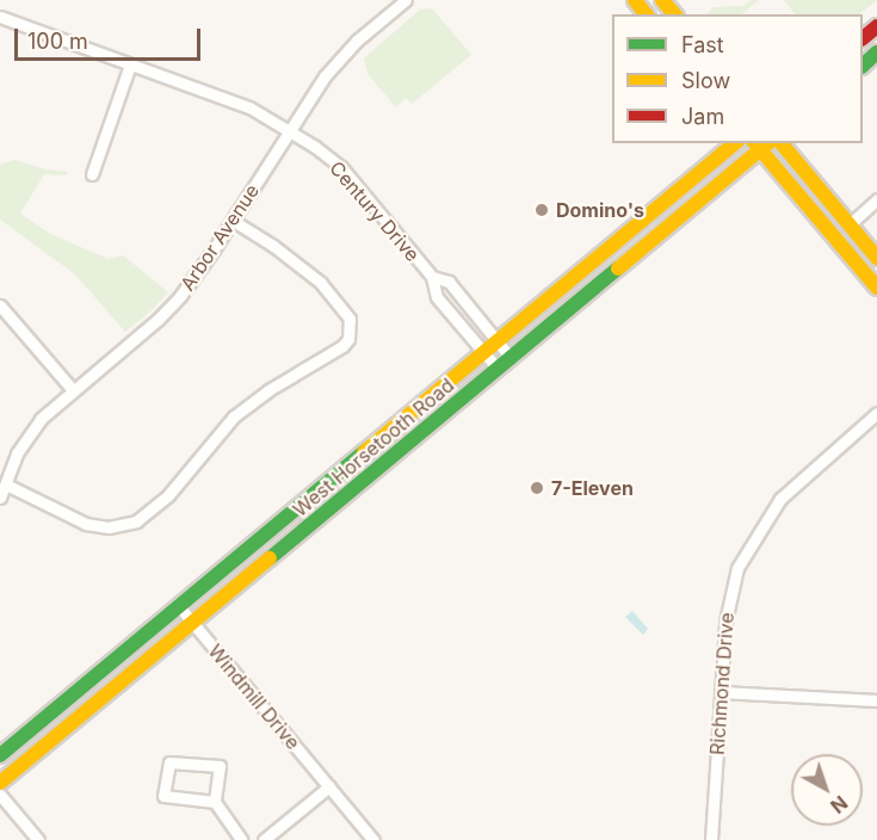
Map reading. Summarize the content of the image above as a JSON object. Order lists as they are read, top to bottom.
{
  "streets": {
    "main road": ["West Horsetooth Road"],
    "street": [
      "Century Drive",
      "Arbor Avenue",
      "Richmond Drive",
      "Windmill Drive"
    ]
  },
  "crossings": [
    ["Century Drive", "Arbor Avenue"],
    ["Century Drive", "West Horsetooth Road"],
    ["West Horsetooth Road", "Windmill Drive"]
  ],
  "places": ["Domino's", "7-Eleven"],
  "legend": ["Fast", "Slow", "Jam"],
  "scale_bar": "100 m",
  "north": "bottom right"
}
